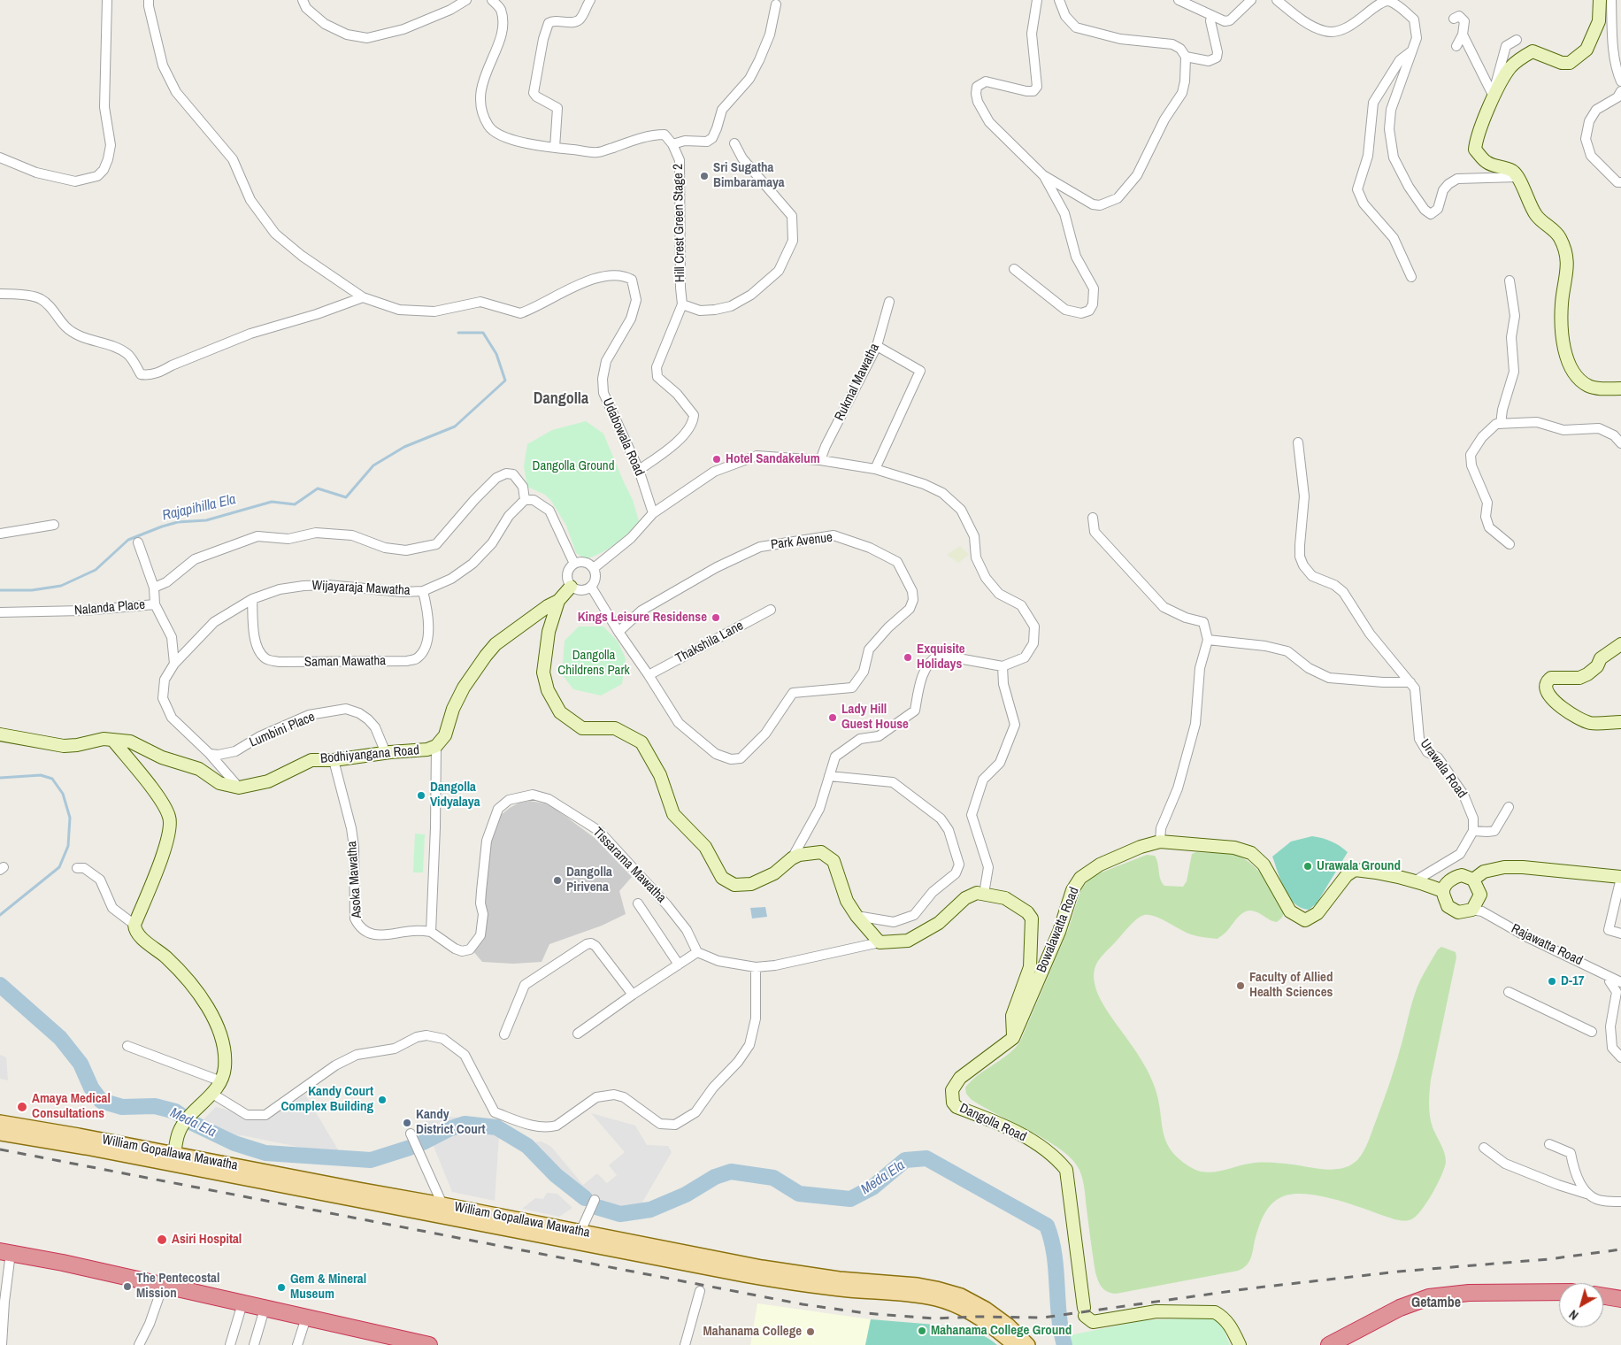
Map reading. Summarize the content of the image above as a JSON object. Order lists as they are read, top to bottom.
{
  "streets": {
    "main road": ["William Gopallawa Mawatha"],
    "street": [
      "Hill Crest Green Stage 2",
      "Rukmal Mawatha",
      "Udabowala Road",
      "Park Avenue",
      "Wijayaraja Mawatha",
      "Nalanda Place",
      "Thakshila Lane",
      "Saman Mawatha",
      "Lumbini Place",
      "Bodhiyangana Road",
      "Urawala Road",
      "Tissarama Mawatha",
      "Asoka Mawatha",
      "Bowalawatta Road",
      "Rajawatta Road",
      "Dangolla Road"
    ]
  },
  "crossings": [
    ["Hill Crest Green Stage 2", "Udabowala Road"],
    ["Park Avenue", "Thakshila Lane"],
    ["Wijayaraja Mawatha", "Nalanda Place"],
    ["Wijayaraja Mawatha", "Saman Mawatha"],
    ["Wijayaraja Mawatha", "Lumbini Place"],
    ["Wijayaraja Mawatha", "Bodhiyangana Road"],
    ["Lumbini Place", "Bodhiyangana Road"],
    ["Bodhiyangana Road", "Asoka Mawatha"],
    ["Tissarama Mawatha", "Asoka Mawatha"],
    ["Bowalawatta Road", "Rajawatta Road"],
    ["Bowalawatta Road", "Dangolla Road"]
  ],
  "districts": ["Dangolla", "Getambe"],
  "water": ["Rajapihilla Ela", "Meda Ela"],
  "parks": ["Dangolla Ground", "Dangolla Childrens Park"],
  "places": [
    "Sri Sugatha Bimbaramaya",
    "Hotel Sandakelum",
    "Kings Leisure Residense",
    "Exquisite Holidays",
    "Lady Hill Guest House",
    "Dangolla Vidyalaya",
    "Urawala Ground",
    "Dangolla Pirivena",
    "D-17",
    "Faculty of Allied Health Sciences",
    "Kandy Court Complex Building",
    "Amaya Medical Consultations",
    "Kandy District Court",
    "Asiri Hospital",
    "The Pentecostal Mission",
    "Gem & Mineral Museum",
    "Mahanama College Ground",
    "Mahanama College"
  ],
  "north": "bottom left"
}
